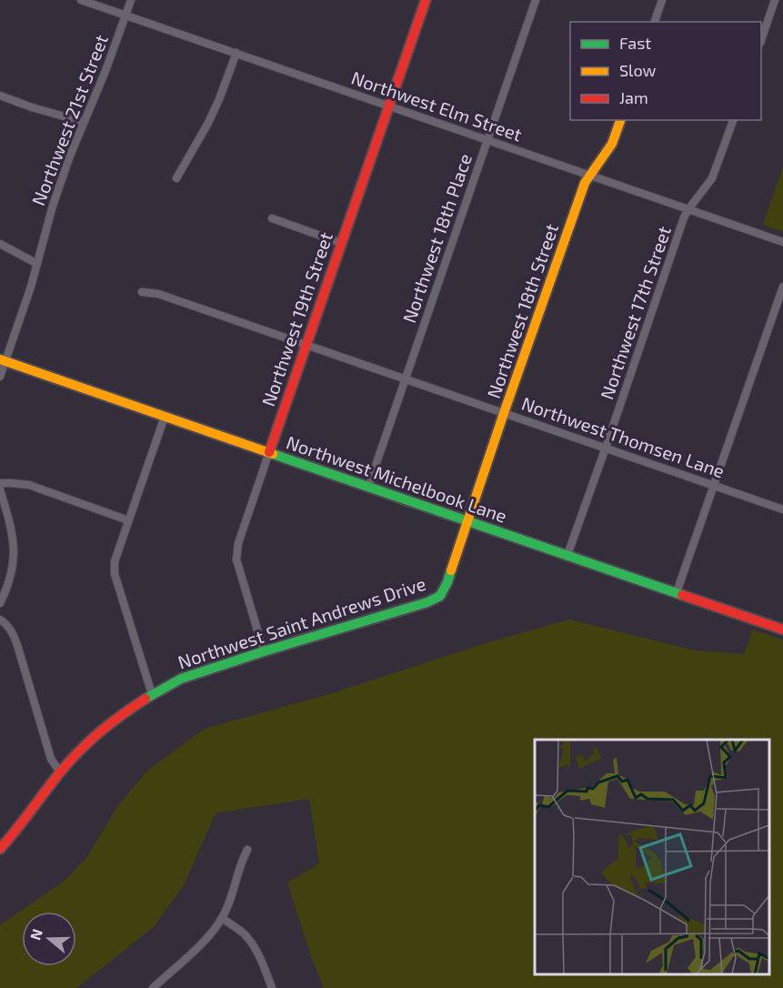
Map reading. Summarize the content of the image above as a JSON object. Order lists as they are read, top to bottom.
{
  "streets": {
    "street": [
      "Northwest Elm Street",
      "Northwest 21st Street",
      "Northwest 18th Place",
      "Northwest 18th Street",
      "Northwest 17th Street",
      "Northwest 19th Street",
      "Northwest Thomsen Lane",
      "Northwest Michelbook Lane",
      "Northwest Saint Andrews Drive"
    ]
  },
  "crossings": [
    ["Northwest Elm Street", "Northwest 21st Street"],
    ["Northwest Elm Street", "Northwest 18th Place"],
    ["Northwest Elm Street", "Northwest 18th Street"],
    ["Northwest Elm Street", "Northwest 17th Street"],
    ["Northwest Elm Street", "Northwest 19th Street"],
    ["Northwest 21st Street", "Northwest Michelbook Lane"],
    ["Northwest 18th Place", "Northwest Thomsen Lane"],
    ["Northwest 18th Place", "Northwest Michelbook Lane"],
    ["Northwest 18th Street", "Northwest Thomsen Lane"],
    ["Northwest 18th Street", "Northwest Michelbook Lane"],
    ["Northwest 18th Street", "Northwest Saint Andrews Drive"],
    ["Northwest 17th Street", "Northwest Thomsen Lane"],
    ["Northwest 17th Street", "Northwest Michelbook Lane"],
    ["Northwest 19th Street", "Northwest Thomsen Lane"],
    ["Northwest 19th Street", "Northwest Michelbook Lane"],
    ["Northwest 19th Street", "Northwest Saint Andrews Drive"],
    ["Northwest Michelbook Lane", "Northwest Saint Andrews Drive"]
  ],
  "legend": ["Fast", "Slow", "Jam"],
  "north": "left"
}
